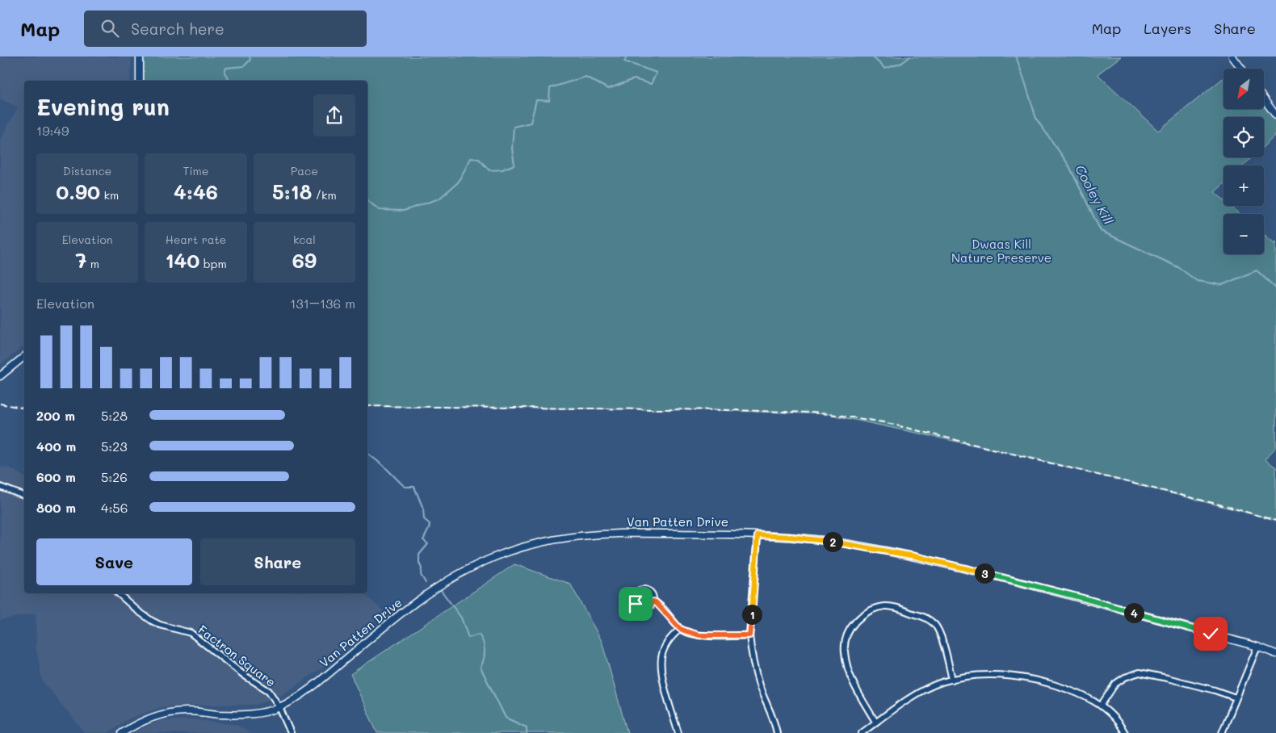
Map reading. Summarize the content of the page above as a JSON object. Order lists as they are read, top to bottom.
{
  "streets": {
    "street": ["Van Patten Drive", "Factron Square"]
  },
  "crossings": [
    ["Van Patten Drive", "Factron Square"]
  ],
  "water": ["Cooley Kill"],
  "parks": ["Dwaas Kill Nature Preserve"],
  "north": "bottom left",
  "page": {
    "header": "Map",
    "search": "Search here",
    "nav": ["Map", "Layers", "Share"],
    "map_buttons": ["+", "−"],
    "heading": ["Evening run", "19:49"],
    "stats": [
      ["Distance", "0.90 km"],
      ["Time", "4:46"],
      ["Pace", "5:18 /km"],
      ["Elevation", "7 m"],
      ["Heart rate", "140 bpm"],
      ["kcal", "69"]
    ],
    "chart": ["Elevation", "131–136 m"],
    "list": [
      {
        "name": "200 m",
        "note": "5:28"
      },
      {
        "name": "400 m",
        "note": "5:23"
      },
      {
        "name": "600 m",
        "note": "5:26"
      },
      {
        "name": "800 m",
        "note": "4:56"
      }
    ],
    "buttons": ["Save", "Share"],
    "pins": [
      "2",
      "3",
      "4",
      "1"
    ]
  }
}
